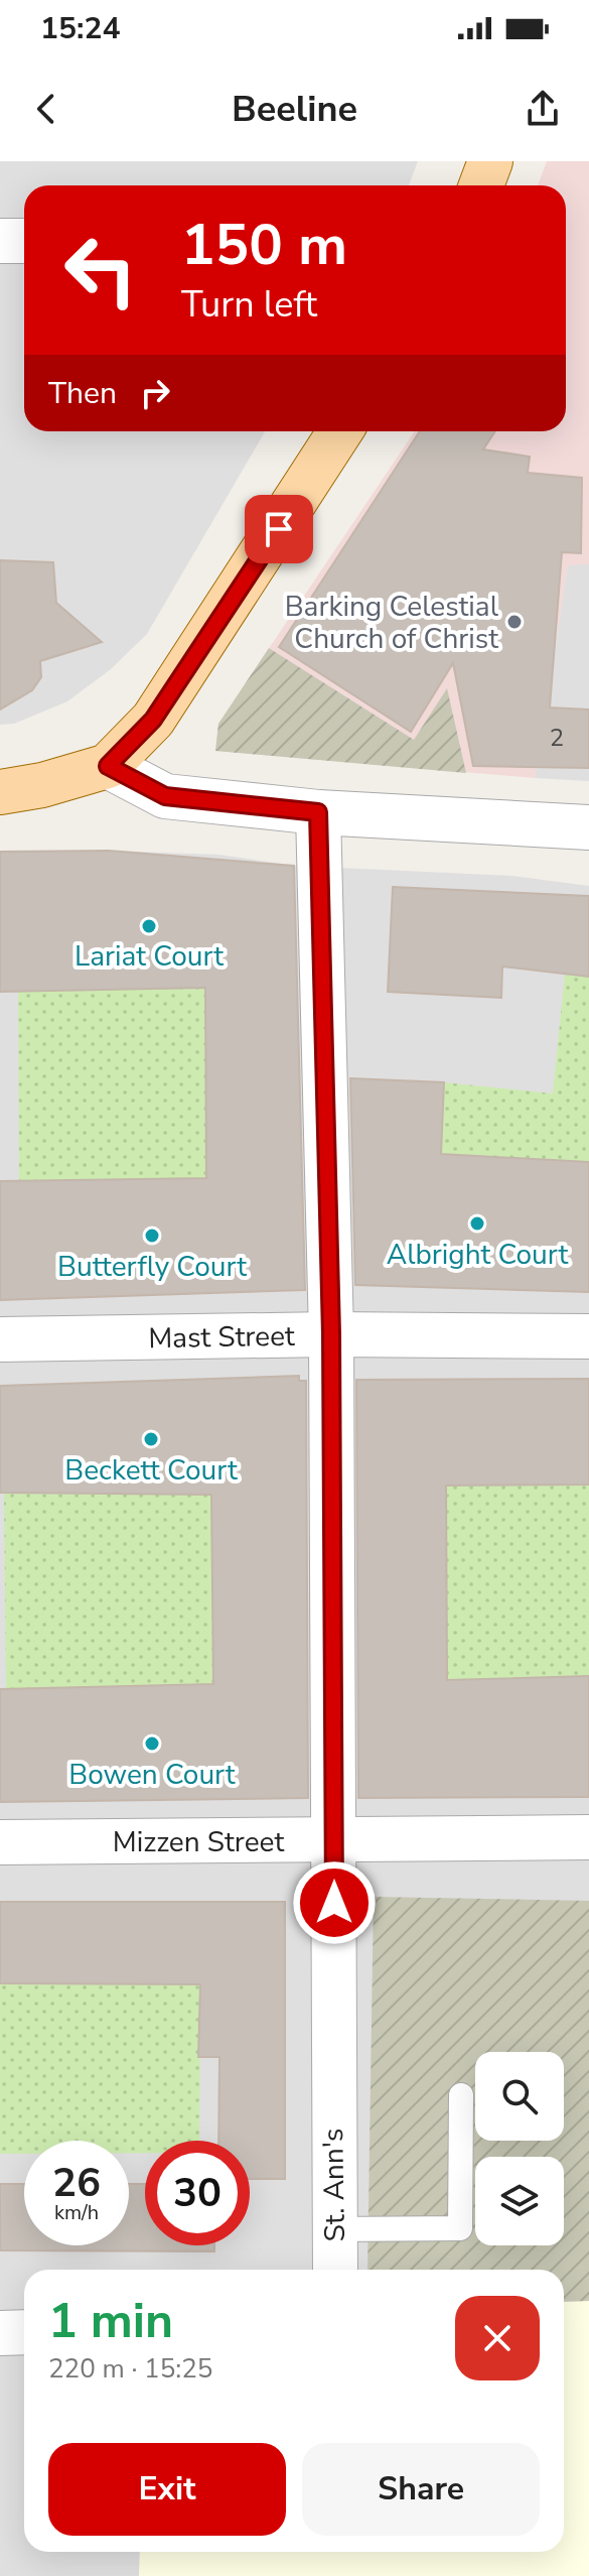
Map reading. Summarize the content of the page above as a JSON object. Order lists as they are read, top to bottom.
{
  "streets": {
    "street": ["Mast Street", "Mizzen Street", "St. Ann's"]
  },
  "crossings": [
    ["Mast Street", "St. Ann's"],
    ["Mizzen Street", "St. Ann's"]
  ],
  "places": [
    "Barking Celestial Church of Christ",
    "Lariat Court",
    "Albright Court",
    "Butterfly Court",
    "Beckett Court",
    "Bowen Court"
  ],
  "house_numbers": ["2"],
  "page": {
    "status": "15:24",
    "header": "Beeline",
    "turn": ["150 m", "Turn left"],
    "then": "Then",
    "speed": "26 km/h",
    "limit": "30",
    "heading": ["1 min", "220 m · 15:25"],
    "buttons": ["Exit", "Share"]
  }
}
